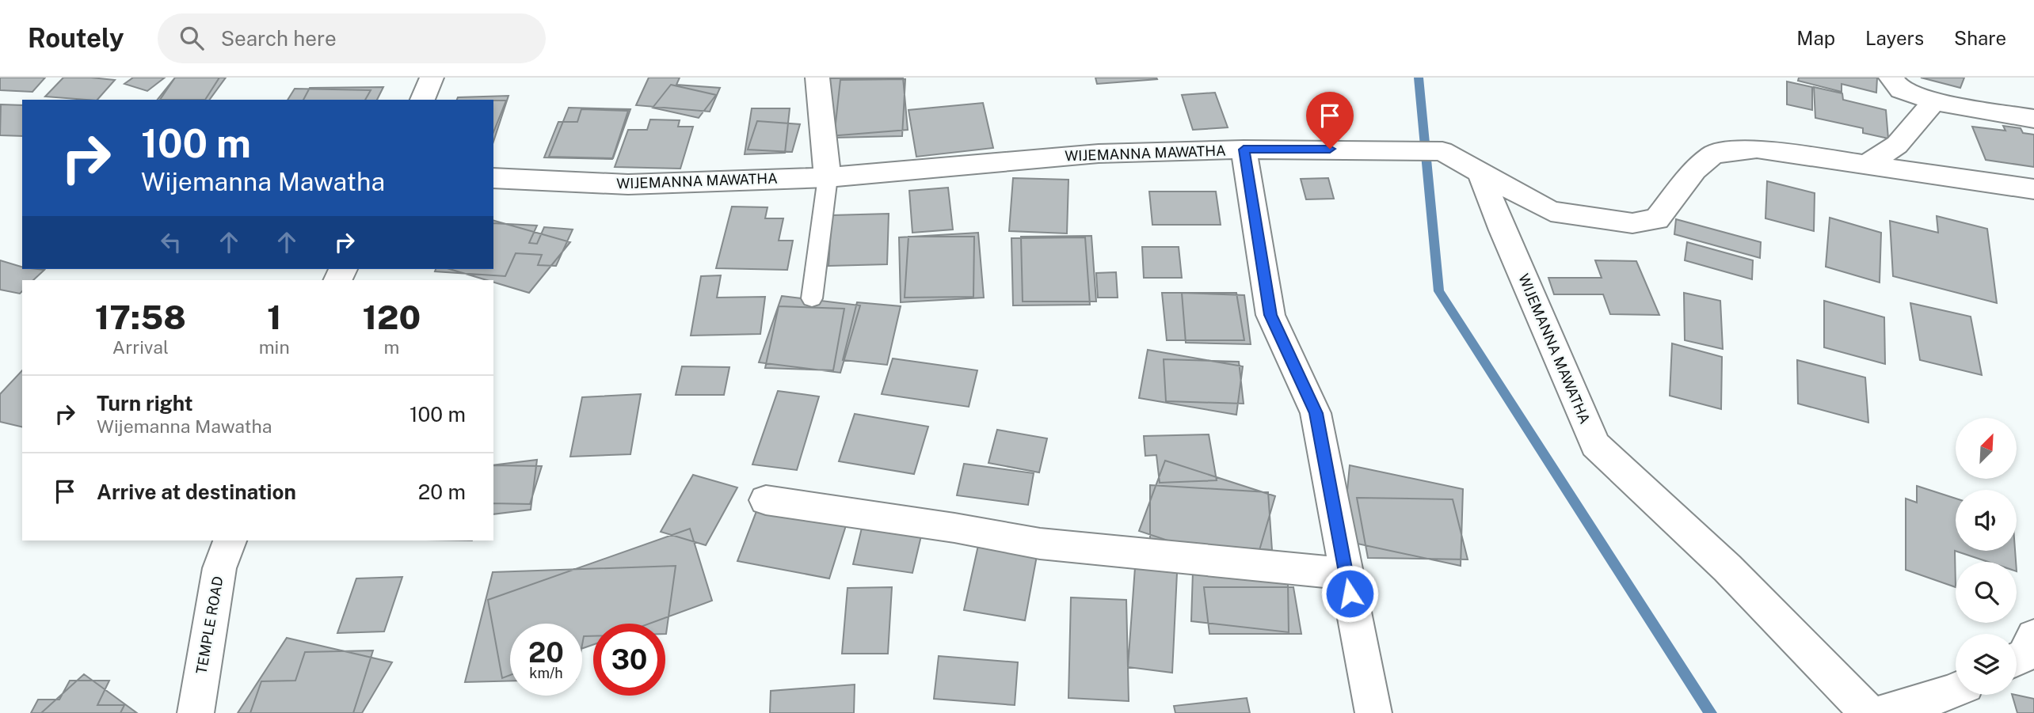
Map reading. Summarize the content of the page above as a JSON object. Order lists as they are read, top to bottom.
{
  "streets": {
    "street": ["WIJEMANNA MAWATHA", "TEMPLE ROAD"]
  },
  "north": "top right",
  "page": {
    "header": "Routely",
    "search": "Search here",
    "nav": ["Map", "Layers", "Share"],
    "turn": ["100 m", "Wijemanna Mawatha"],
    "eta": [
      "17:58",
      "Arrival",
      "1",
      "min",
      "120",
      "m"
    ],
    "list": [
      {
        "name": "Turn right",
        "note": "Wijemanna Mawatha",
        "value": "100 m"
      },
      {
        "name": "Arrive at destination",
        "value": "20 m"
      }
    ],
    "speed": "20 km/h",
    "limit": "30"
  }
}
